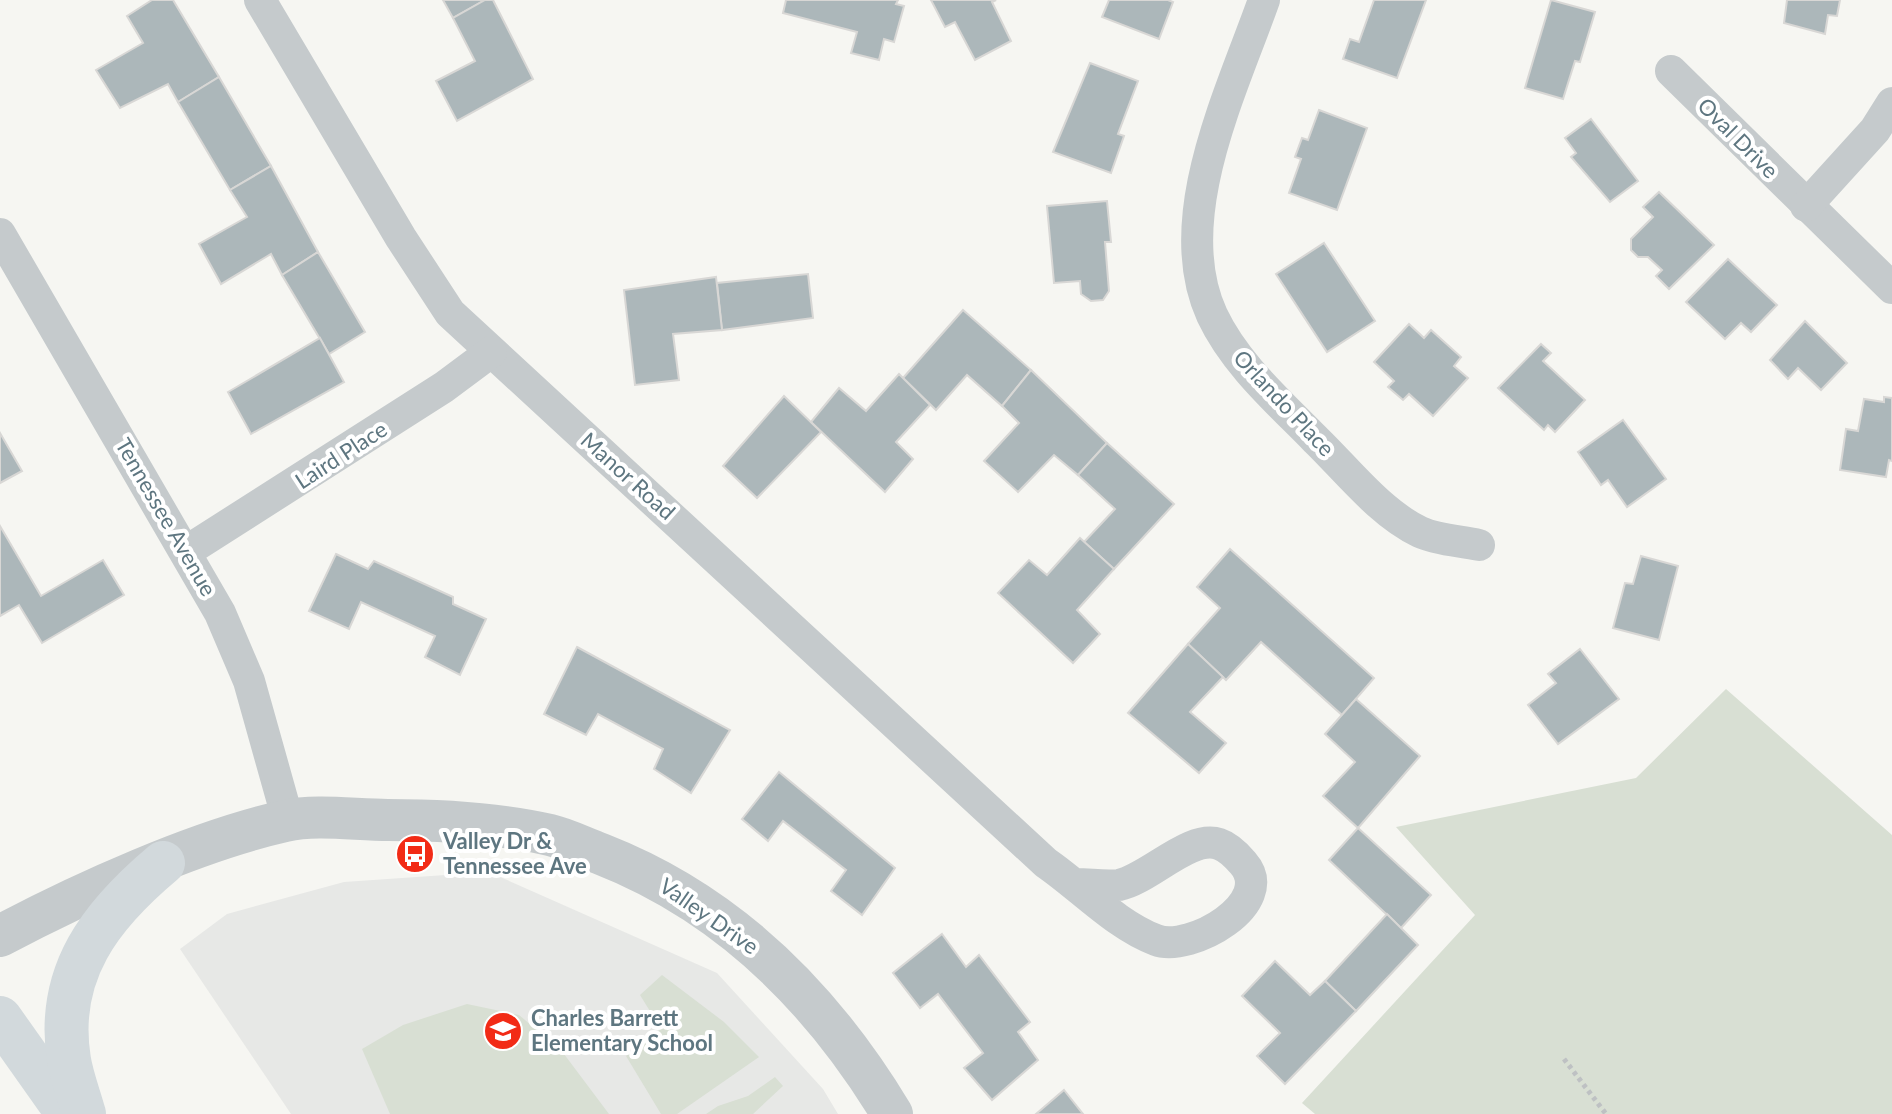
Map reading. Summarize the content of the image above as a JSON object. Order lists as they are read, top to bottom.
{
  "streets": {
    "street": [
      "Oval Drive",
      "Orlando Place",
      "Laird Place",
      "Manor Road",
      "Tennessee Avenue",
      "Valley Drive"
    ]
  },
  "crossings": [
    ["Laird Place", "Manor Road"],
    ["Laird Place", "Tennessee Avenue"],
    ["Tennessee Avenue", "Valley Drive"]
  ],
  "places": {
    "bus stop": ["Valley Dr & Tennessee Ave"],
    "school or university": ["Charles Barrett Elementary School"]
  }
}
